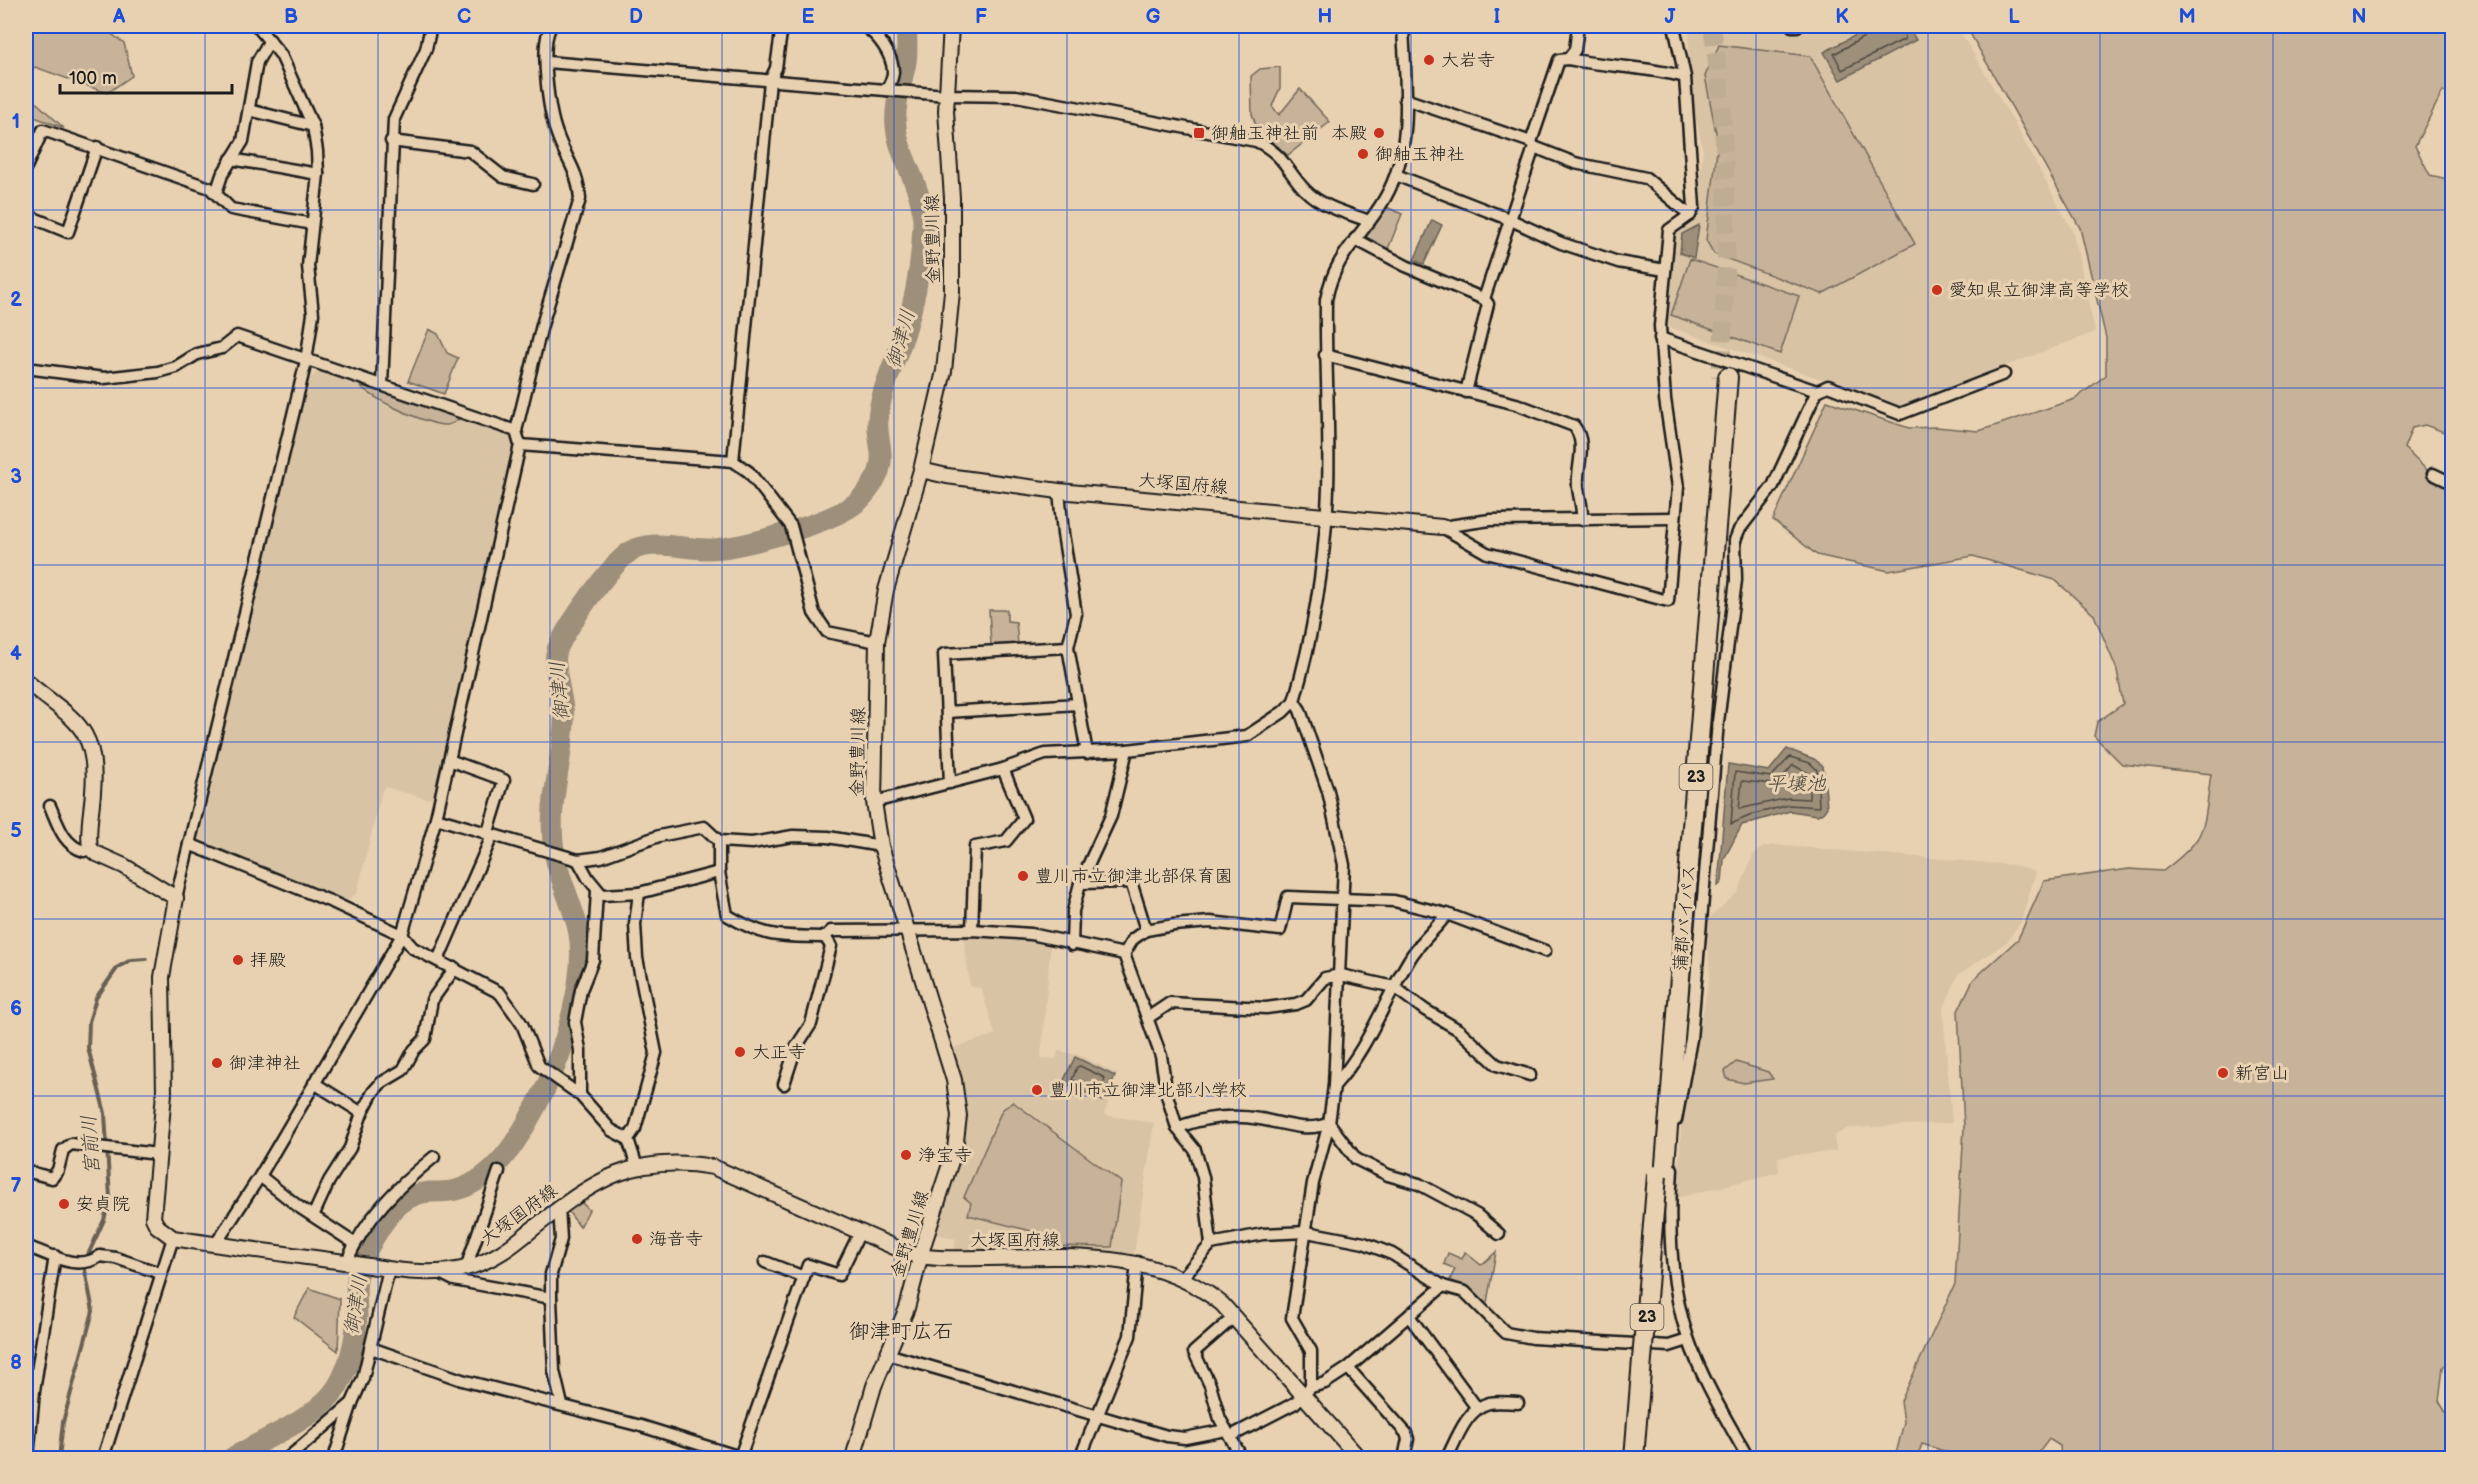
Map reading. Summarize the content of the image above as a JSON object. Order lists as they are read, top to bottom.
{
  "streets": {
    "highway": ["23", "蒲郡バイパス"],
    "main road": ["金野豊川線", "大塚国府線"]
  },
  "crossings": [
    ["金野豊川線", "大塚国府線"]
  ],
  "districts": ["御津町広石"],
  "water": ["御津川", "平壌池", "宮前川"],
  "places": {
    "other": [
      "大岩寺",
      "本殿",
      "御舳玉神社",
      "愛知県立御津高等学校",
      "豊川市立御津北部保育園",
      "拝殿",
      "大正寺",
      "御津神社",
      "新宮山",
      "豊川市立御津北部小学校",
      "浄宝寺",
      "安貞院",
      "海音寺"
    ],
    "transit": ["御舳玉神社前"]
  },
  "scale_bar": "100 m",
  "grid": {
    "columns": [
      "A",
      "B",
      "C",
      "D",
      "E",
      "F",
      "G",
      "H",
      "I",
      "J",
      "K",
      "L",
      "M",
      "N"
    ],
    "rows": [
      "1",
      "2",
      "3",
      "4",
      "5",
      "6",
      "7",
      "8"
    ]
  }
}
